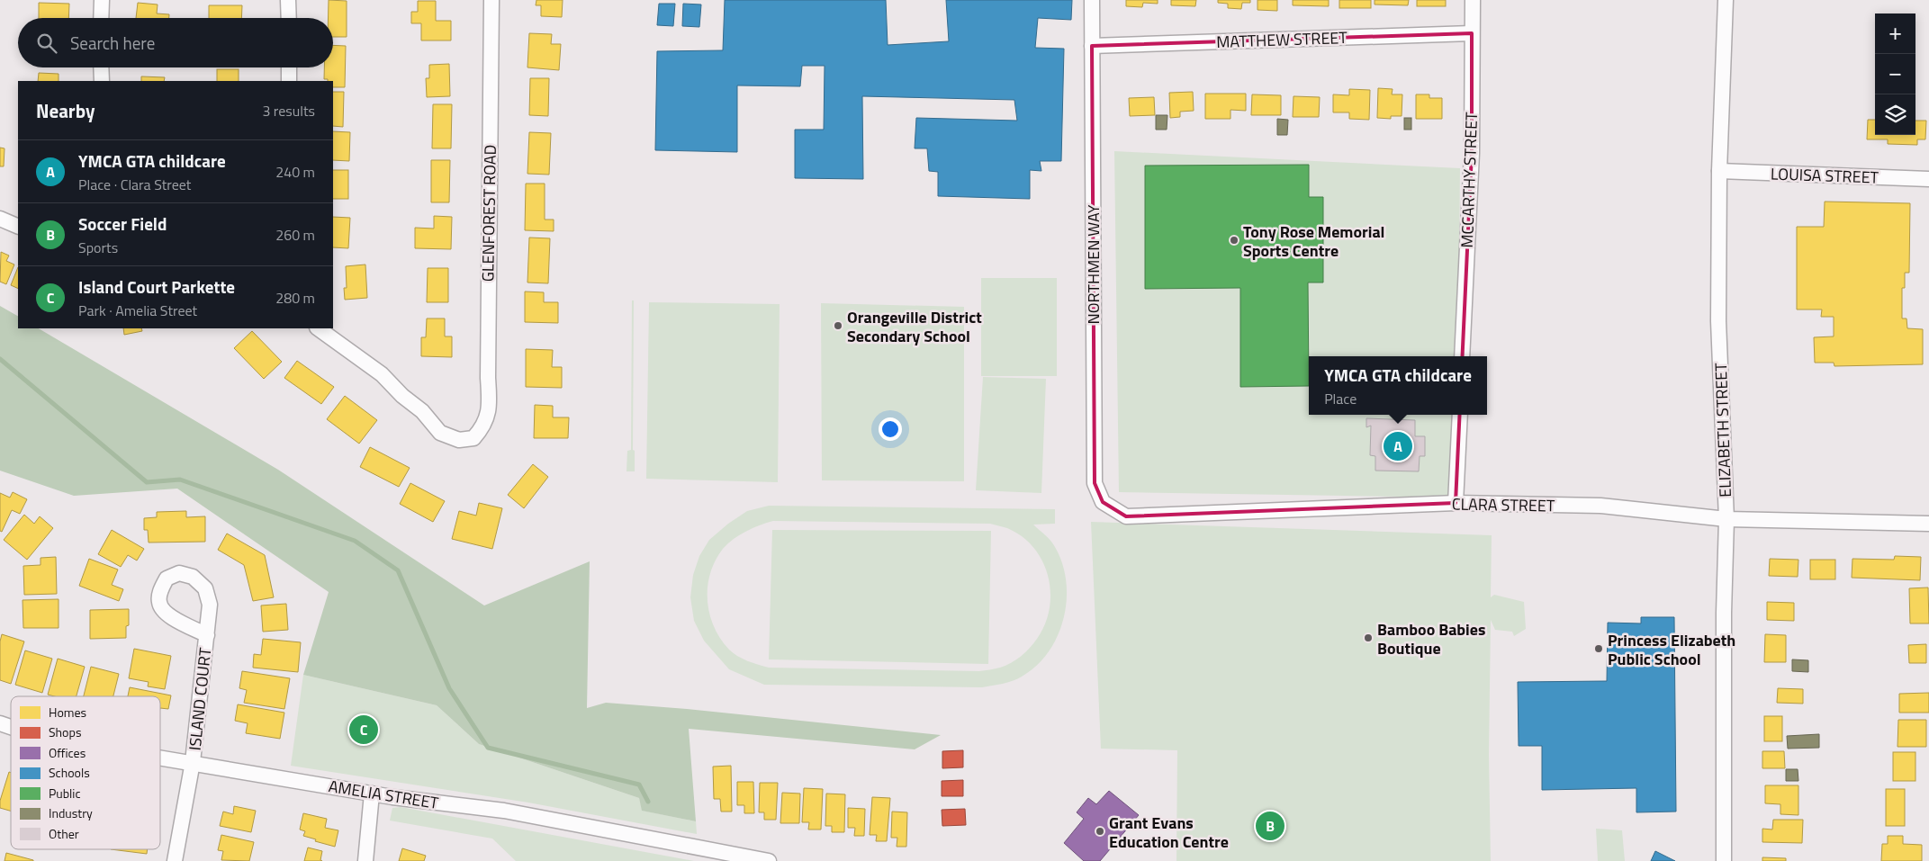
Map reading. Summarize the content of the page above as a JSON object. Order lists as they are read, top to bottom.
{
  "streets": {
    "street": [
      "MATTHEW STREET",
      "LOUISA STREET",
      "MCCARTHY STREET",
      "GLENFOREST ROAD",
      "NORTHMEN WAY",
      "ELIZABETH STREET",
      "CLARA STREET",
      "ISLAND COURT",
      "AMELIA STREET"
    ]
  },
  "crossings": [
    ["MATTHEW STREET", "MCCARTHY STREET"],
    ["MATTHEW STREET", "NORTHMEN WAY"],
    ["LOUISA STREET", "ELIZABETH STREET"],
    ["NORTHMEN WAY", "CLARA STREET"],
    ["ELIZABETH STREET", "CLARA STREET"],
    ["ISLAND COURT", "AMELIA STREET"]
  ],
  "places": [
    "Tony Rose Memorial Sports Centre",
    "Orangeville District Secondary School",
    "Bamboo Babies Boutique",
    "Princess Elizabeth Public School",
    "Grant Evans Education Centre"
  ],
  "legend": [
    "Homes",
    "Shops",
    "Offices",
    "Schools",
    "Public",
    "Industry",
    "Other"
  ],
  "page": {
    "map_buttons": ["+", "−"],
    "search": "Search here",
    "heading": ["Nearby", "3 results"],
    "list": [
      {
        "mark": "A",
        "name": "YMCA GTA childcare",
        "note": "Place · Clara Street",
        "value": "240 m"
      },
      {
        "mark": "B",
        "name": "Soccer Field",
        "note": "Sports",
        "value": "260 m"
      },
      {
        "mark": "C",
        "name": "Island Court Parkette",
        "note": "Park · Amelia Street",
        "value": "280 m"
      }
    ],
    "popup": ["YMCA GTA childcare", "Place"],
    "pins": ["A", "C", "B"]
  }
}
